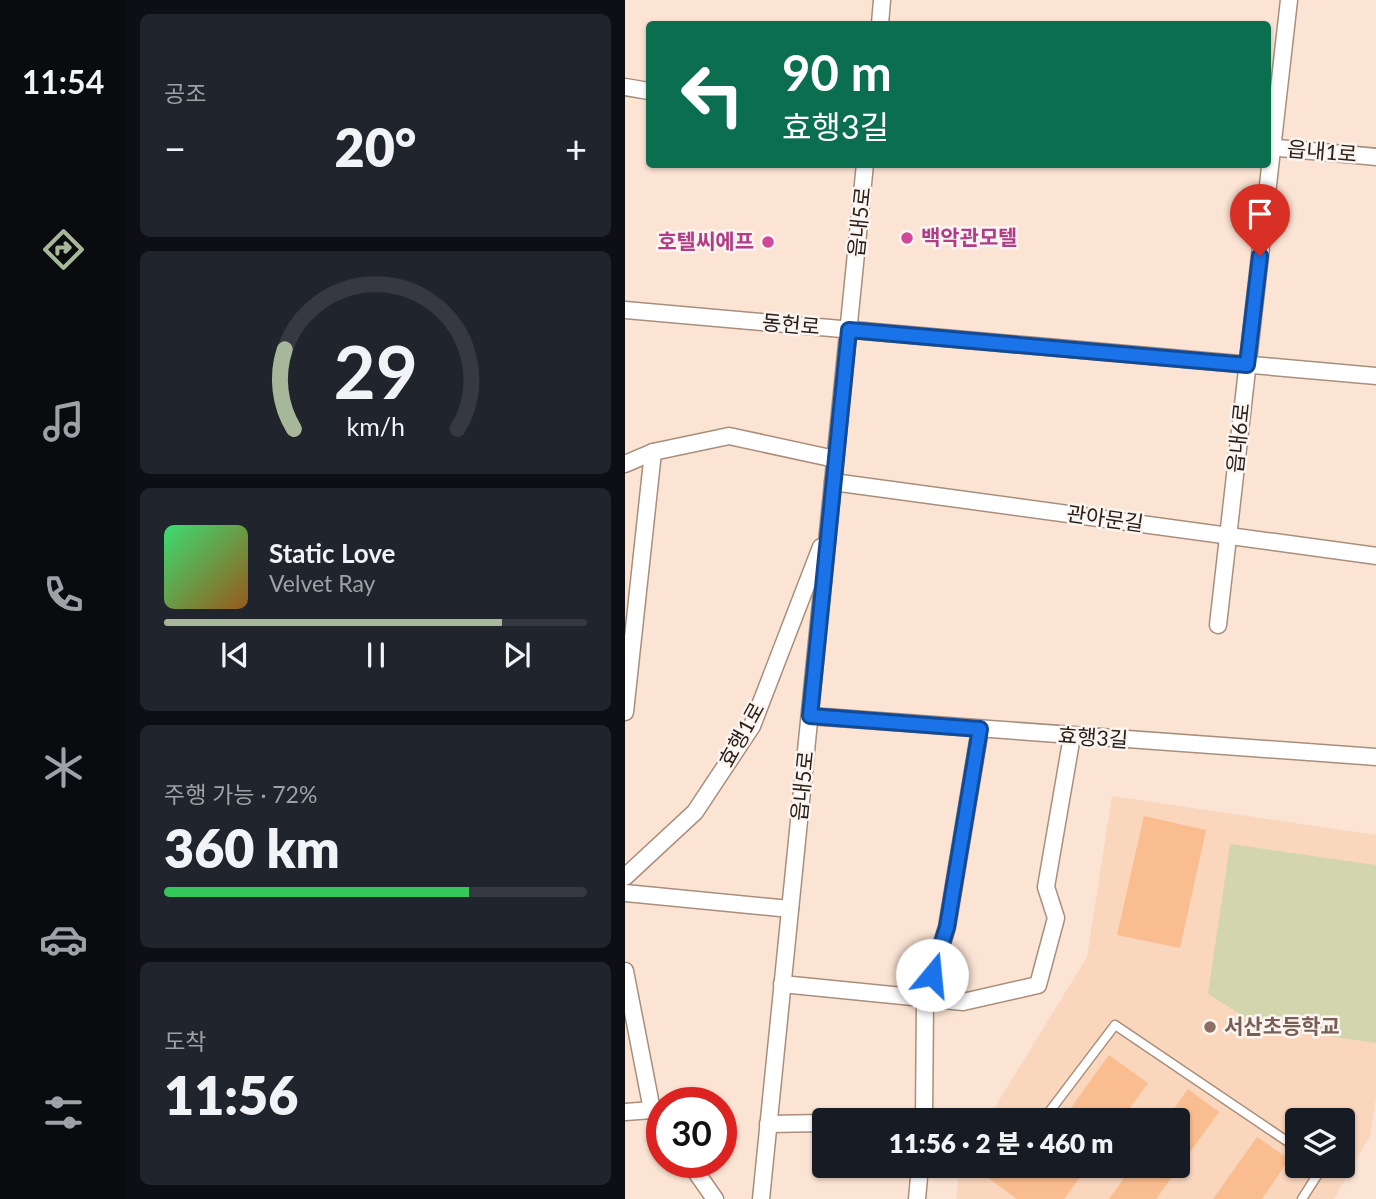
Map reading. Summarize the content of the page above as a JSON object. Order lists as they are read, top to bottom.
{
  "streets": {
    "street": [
      "읍내1로",
      "읍내5로",
      "동헌로",
      "읍내6로",
      "관아문길",
      "효행1로",
      "효행3길"
    ]
  },
  "crossings": [
    ["읍내5로", "동헌로"],
    ["읍내5로", "관아문길"],
    ["읍내5로", "효행1로"],
    ["읍내5로", "효행3길"],
    ["동헌로", "읍내6로"],
    ["읍내6로", "관아문길"]
  ],
  "places": ["백악관모텔", "호텔씨에프", "서산초등학교"],
  "page": {
    "tabs": "11:54",
    "tile": [
      "공조",
      ["주행 가능 · 72%", "360 km"],
      ["도착", "11:56"]
    ],
    "turn": ["90 m", "효행3길"],
    "heat": ["−", "20°", "+"],
    "song": ["Static Love", "Velvet Ray"],
    "limit": "30",
    "trip": "11:56 · 2 분 · 460 m",
    "gauge": ["29", "km/h"]
  }
}
